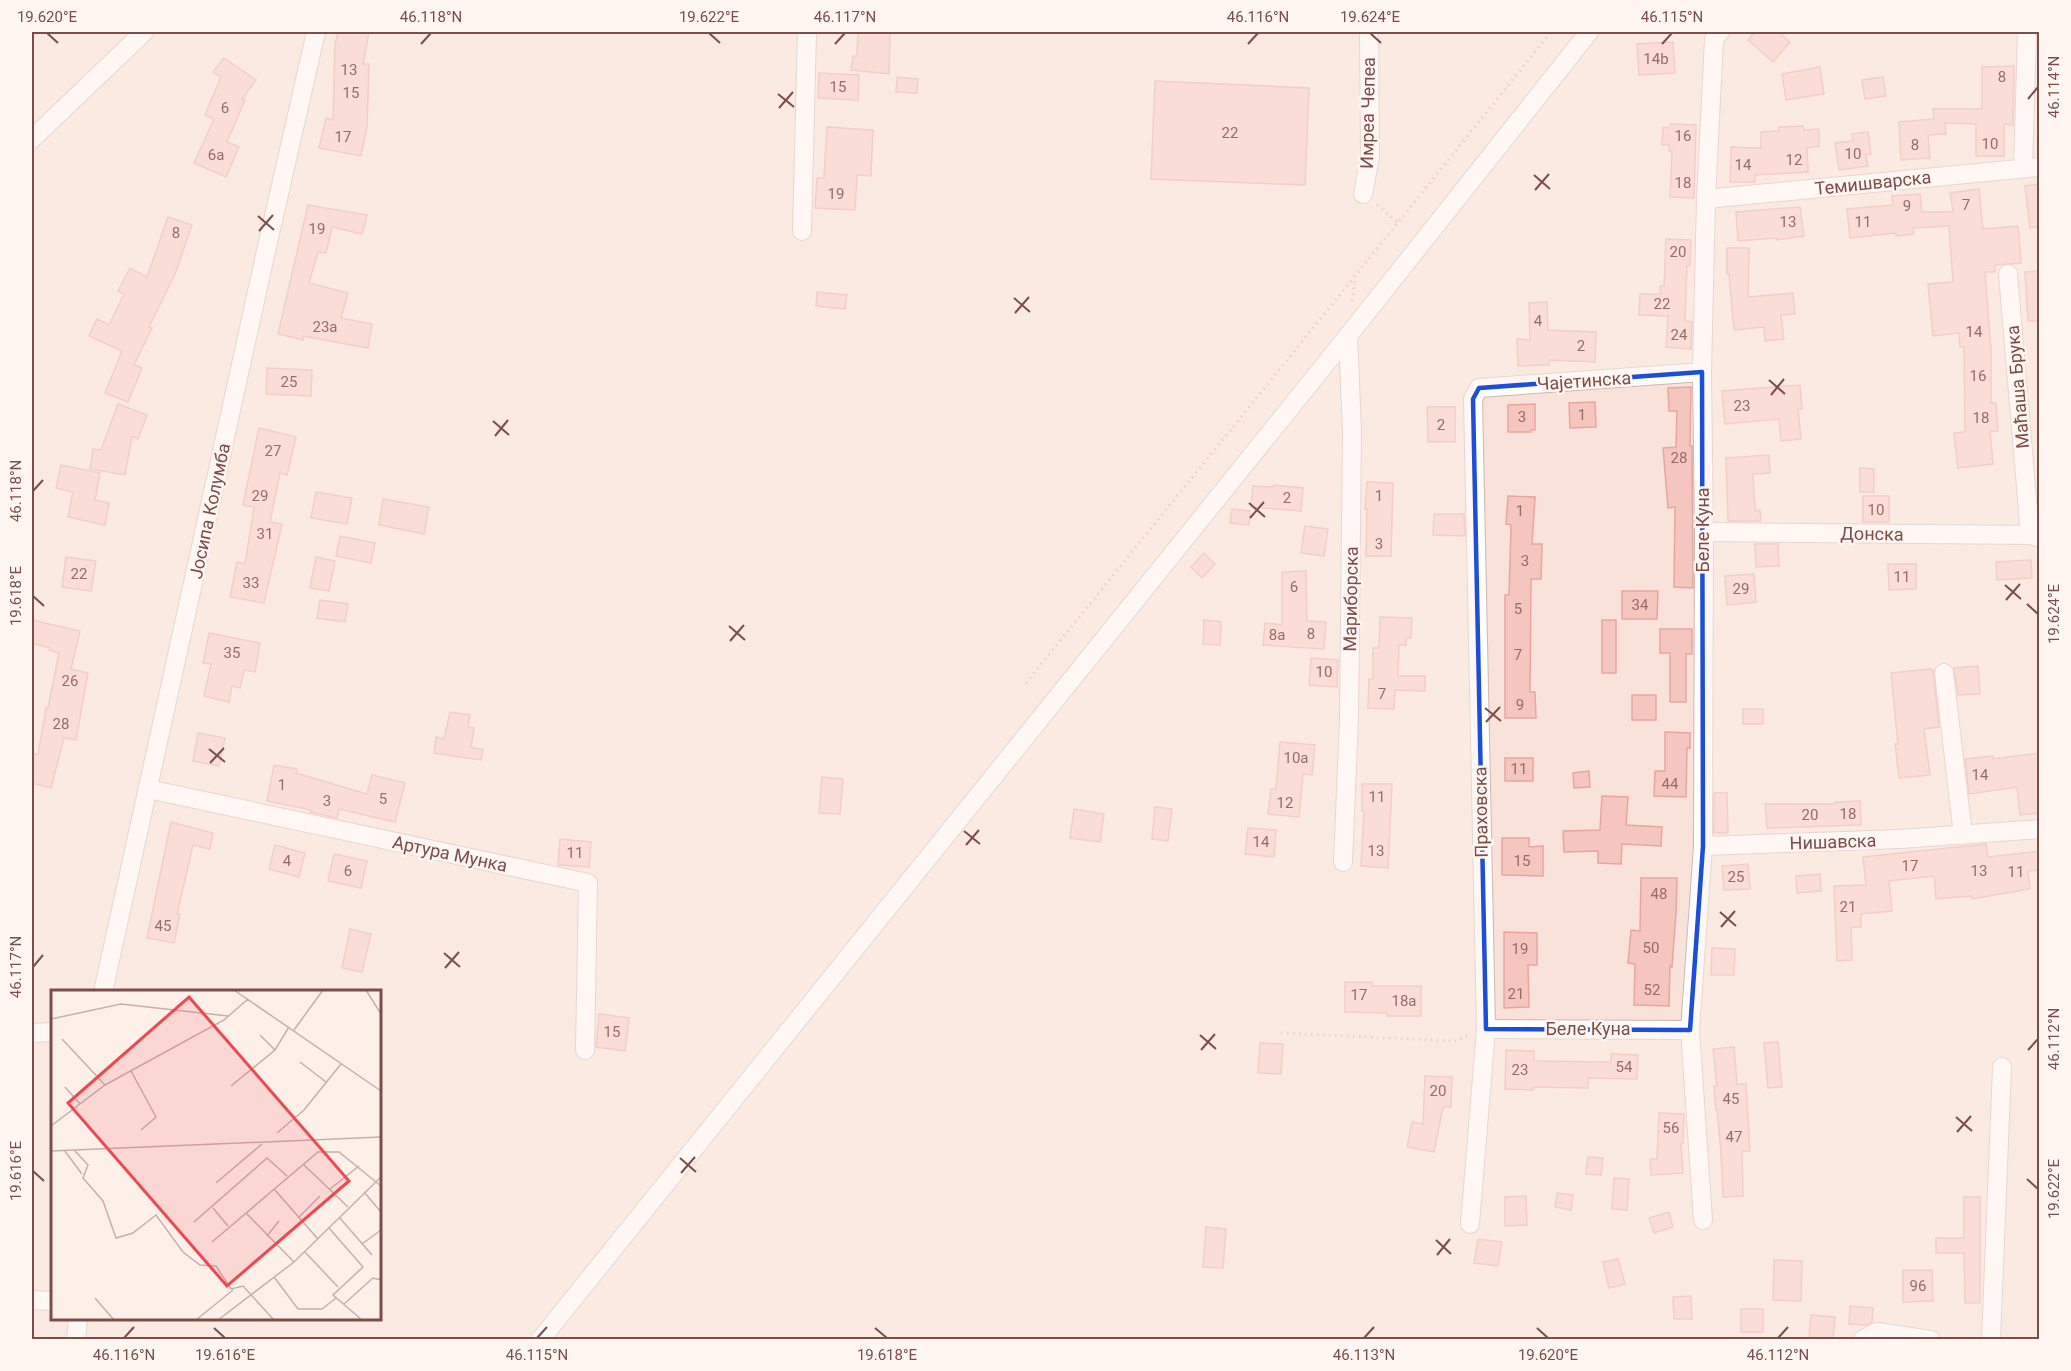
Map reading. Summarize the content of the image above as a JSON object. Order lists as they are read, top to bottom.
{
  "streets": {
    "street": [
      "Имреа Чепеа",
      "Темишварска",
      "Чајетинска",
      "Маћаша Брука",
      "Јосипа Колумба",
      "Беле Куна",
      "Донска",
      "Мариборска",
      "Праховска",
      "Нишавска",
      "Артура Мунка"
    ]
  },
  "crossings": [
    ["Темишварска", "Беле Куна"],
    ["Чајетинска", "Беле Куна"],
    ["Чајетинска", "Праховска"],
    ["Маћаша Брука", "Донска"],
    ["Јосипа Колумба", "Артура Мунка"],
    ["Беле Куна", "Донска"],
    ["Беле Куна", "Праховска"],
    ["Беле Куна", "Нишавска"]
  ],
  "house_numbers": [
    "14b",
    "13",
    "8",
    "15",
    "15",
    "6",
    "22",
    "16",
    "17",
    "10",
    "8",
    "10",
    "6a",
    "12",
    "14",
    "18",
    "19",
    "7",
    "9",
    "13",
    "11",
    "19",
    "8",
    "20",
    "22",
    "4",
    "23a",
    "14",
    "24",
    "2",
    "16",
    "25",
    "23",
    "1",
    "3",
    "18",
    "2",
    "27",
    "28",
    "29",
    "1",
    "2",
    "10",
    "1",
    "31",
    "3",
    "3",
    "22",
    "11",
    "33",
    "6",
    "29",
    "34",
    "5",
    "8",
    "8a",
    "35",
    "7",
    "10",
    "26",
    "7",
    "9",
    "28",
    "10a",
    "11",
    "14",
    "44",
    "1",
    "11",
    "5",
    "3",
    "12",
    "18",
    "20",
    "14",
    "13",
    "11",
    "4",
    "15",
    "17",
    "6",
    "13",
    "11",
    "25",
    "48",
    "21",
    "45",
    "50",
    "19",
    "52",
    "21",
    "17",
    "18a",
    "15",
    "54",
    "23",
    "20",
    "45",
    "56",
    "47",
    "96"
  ],
  "coordinates": [
    "19.620°E",
    "46.118°N",
    "19.622°E",
    "46.117°N",
    "46.116°N",
    "19.624°E",
    "46.115°N",
    "46.114°N",
    "19.618°E",
    "46.112°N",
    "19.616°E",
    "46.113°N"
  ]
}
